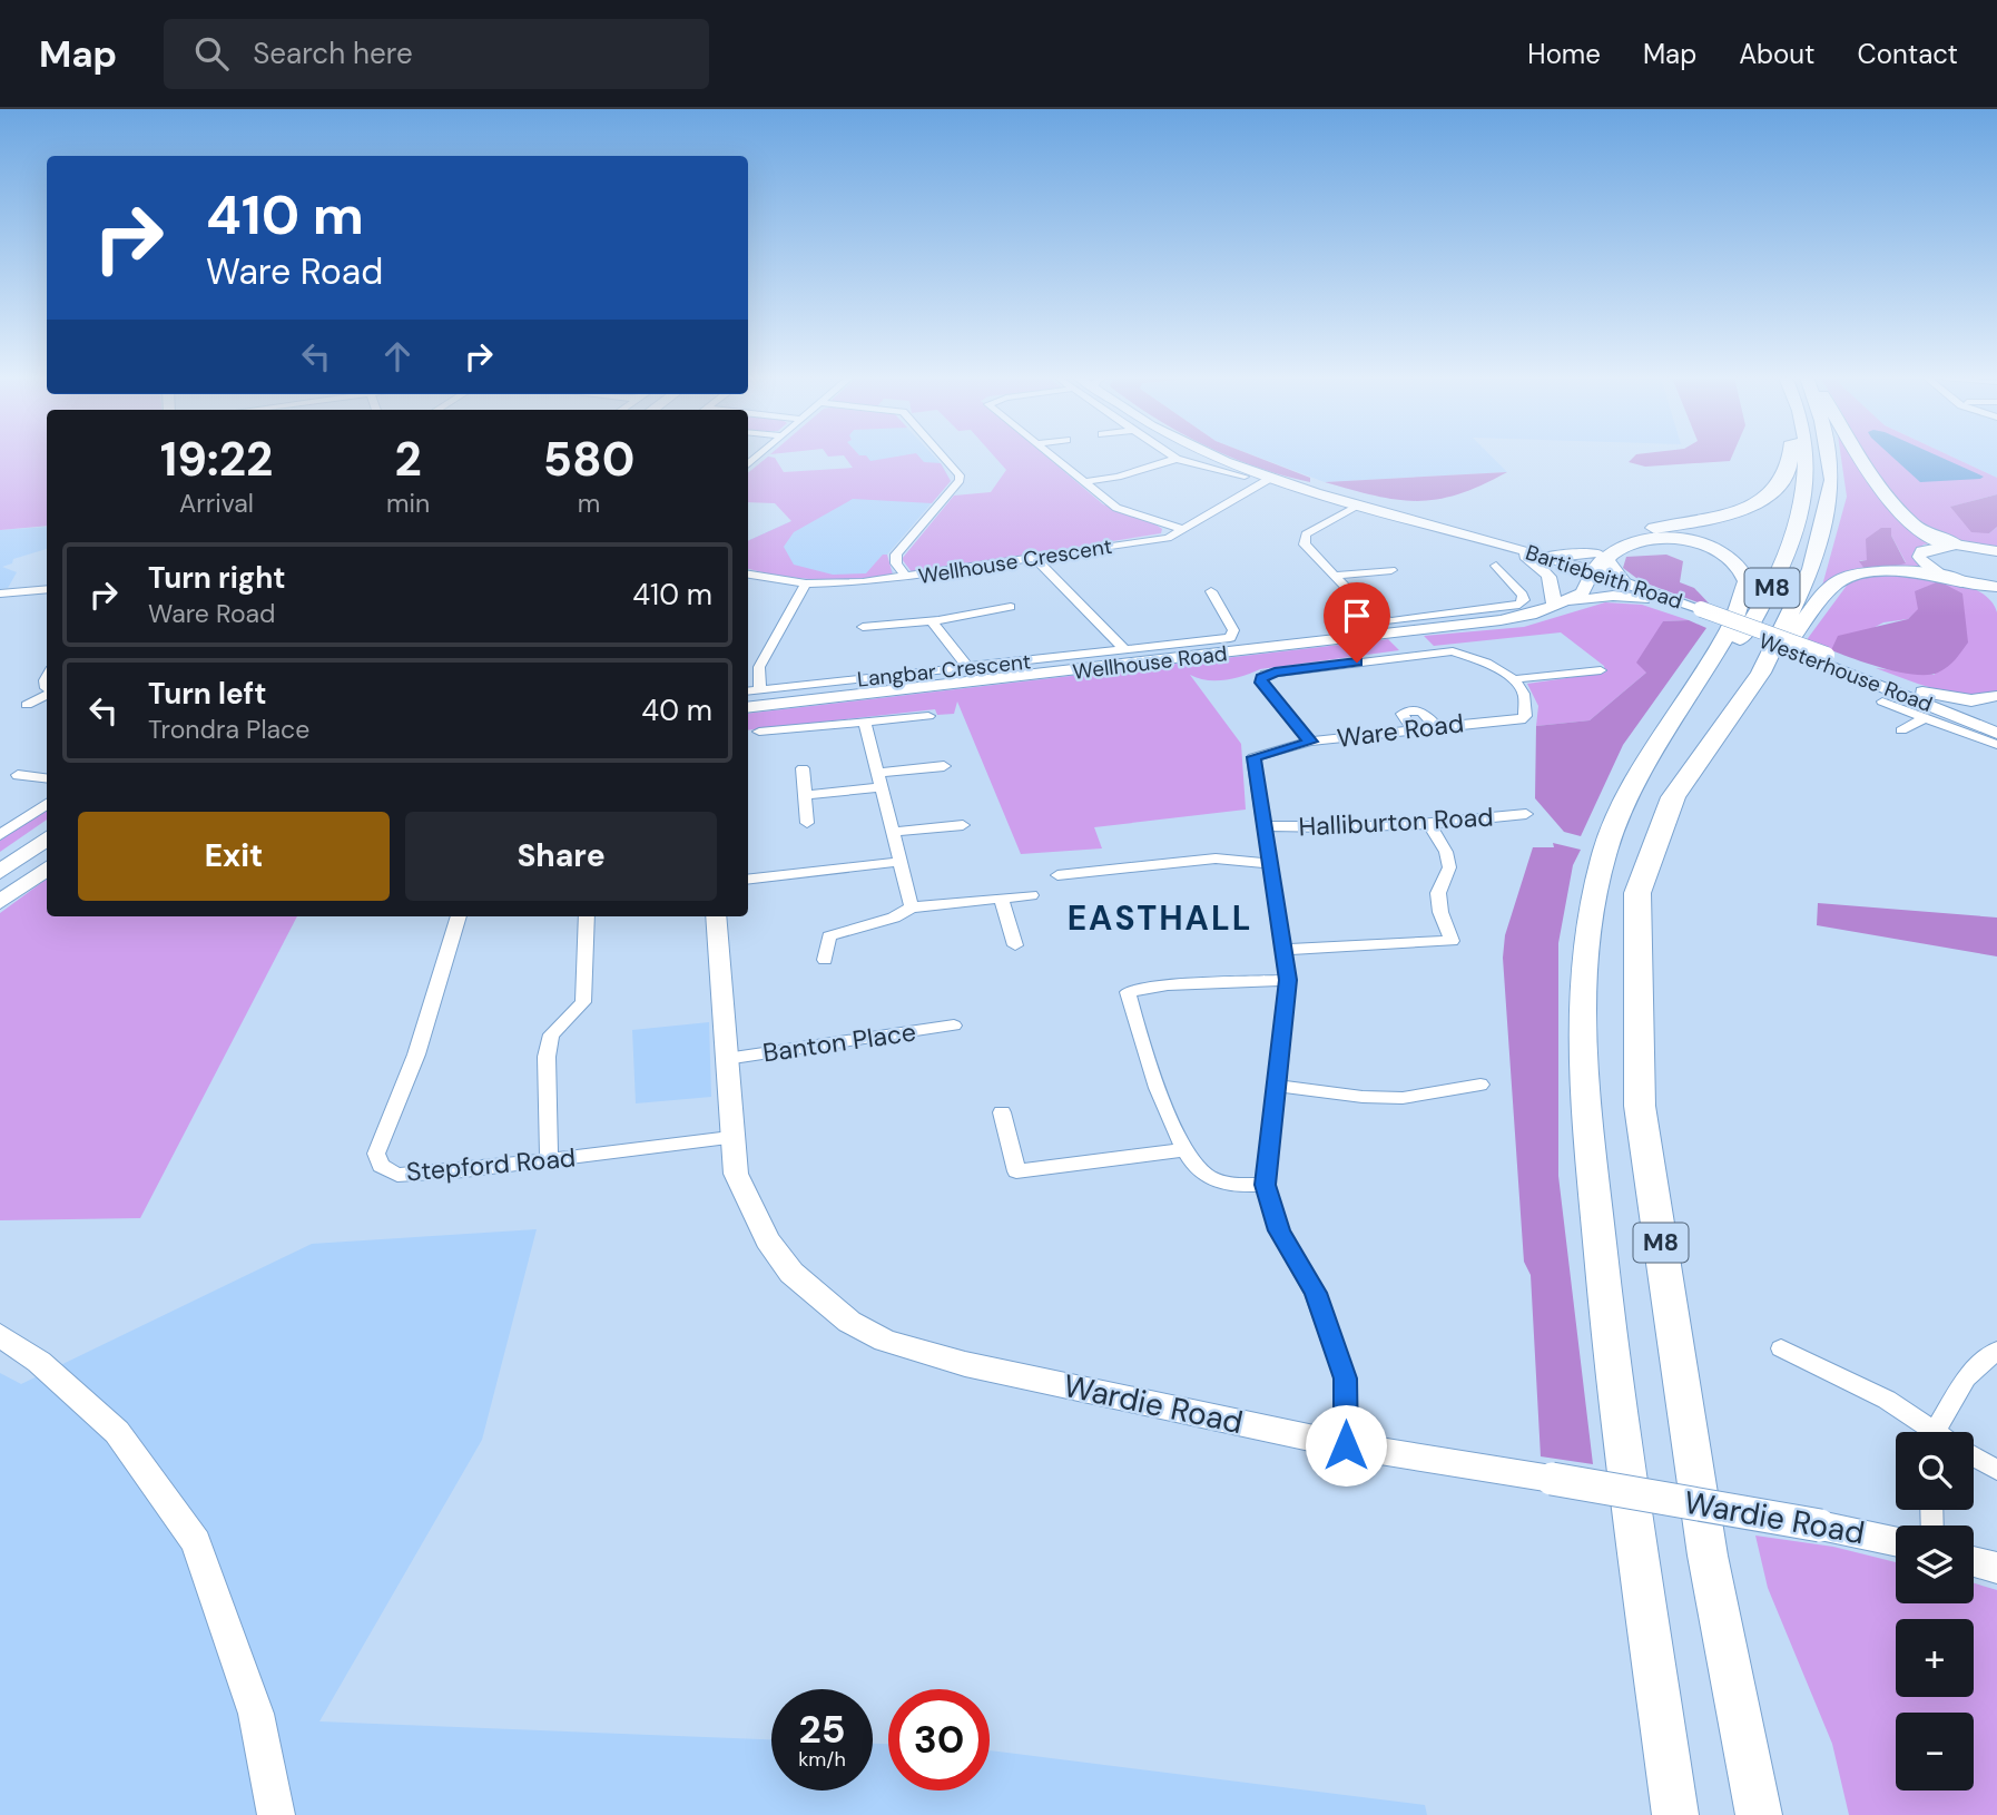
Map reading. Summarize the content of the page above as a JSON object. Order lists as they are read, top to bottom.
{
  "streets": {
    "highway": ["M8"],
    "street": [
      "Wellhouse Crescent",
      "Bartiebeith Road",
      "Wellhouse Road",
      "Langbar Crescent",
      "Westerhouse Road",
      "Ware Road",
      "Halliburton Road",
      "Banton Place",
      "Stepford Road",
      "Wardie Road"
    ]
  },
  "crossings": [
    ["Wellhouse Crescent", "Bartiebeith Road"],
    ["Bartiebeith Road", "Wellhouse Road"],
    ["Bartiebeith Road", "Westerhouse Road"],
    ["Ware Road", "Halliburton Road"],
    ["Ware Road", "Wardie Road"],
    ["Banton Place", "Wardie Road"],
    ["Stepford Road", "Wardie Road"]
  ],
  "districts": ["EASTHALL"],
  "page": {
    "header": "Map",
    "search": "Search here",
    "nav": [
      "Home",
      "Map",
      "About",
      "Contact"
    ],
    "turn": ["410 m", "Ware Road"],
    "eta": [
      "19:22",
      "Arrival",
      "2",
      "min",
      "580",
      "m"
    ],
    "list": [
      {
        "name": "Turn right",
        "note": "Ware Road",
        "value": "410 m"
      },
      {
        "name": "Turn left",
        "note": "Trondra Place",
        "value": "40 m"
      }
    ],
    "buttons": ["Exit", "Share"],
    "map_buttons": ["+", "−"],
    "speed": "25 km/h",
    "limit": "30"
  }
}
